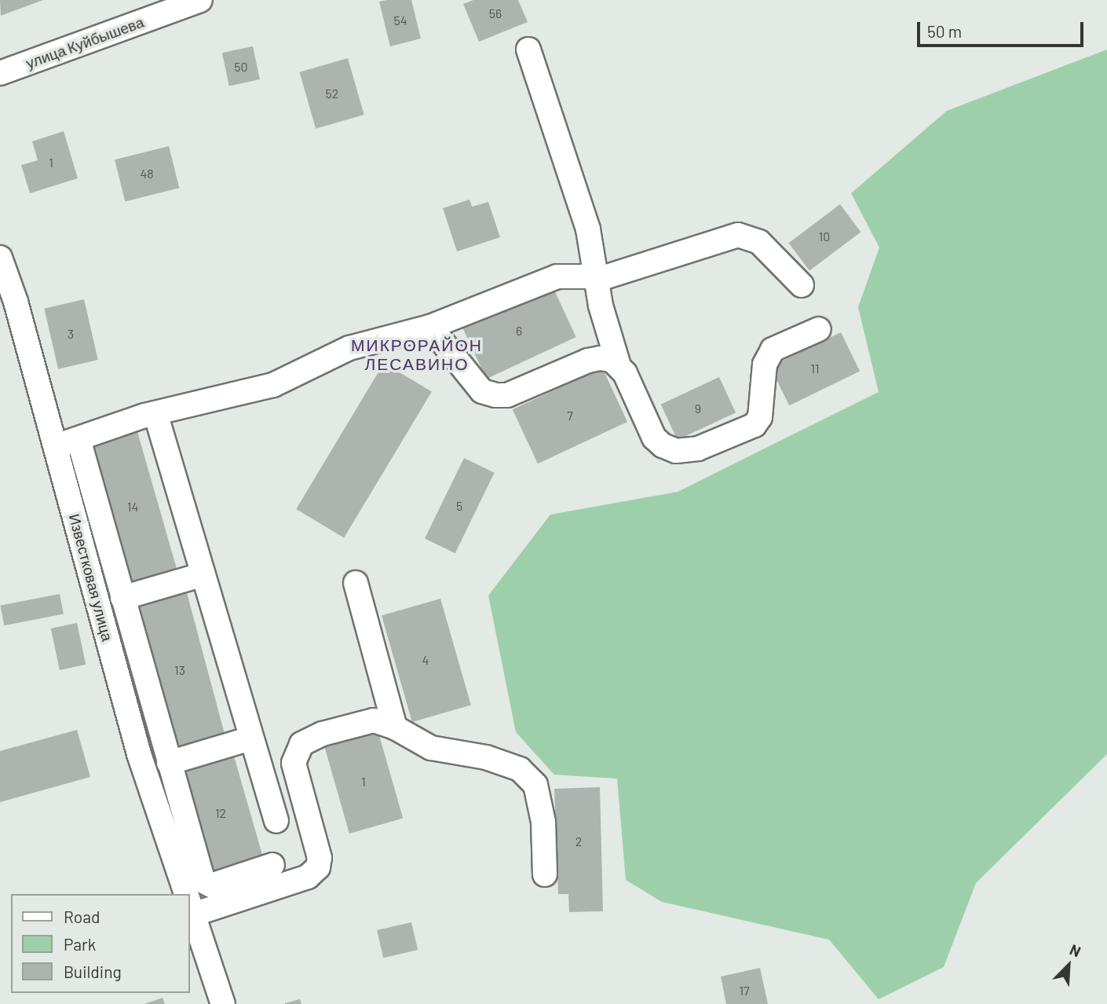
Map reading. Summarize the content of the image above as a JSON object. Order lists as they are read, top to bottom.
{
  "streets": {
    "lane": ["улица Куйбышева", "Известковая улица"]
  },
  "districts": ["МИКРОРАЙОН ЛЕСАВИНО"],
  "house_numbers": [
    "56",
    "54",
    "50",
    "52",
    "1",
    "48",
    "10",
    "6",
    "3",
    "11",
    "9",
    "7",
    "5",
    "14",
    "4",
    "13",
    "1",
    "12",
    "2",
    "17"
  ],
  "legend": ["Road", "Park", "Building"],
  "scale_bar": "50 m",
  "north": "top right"
}
